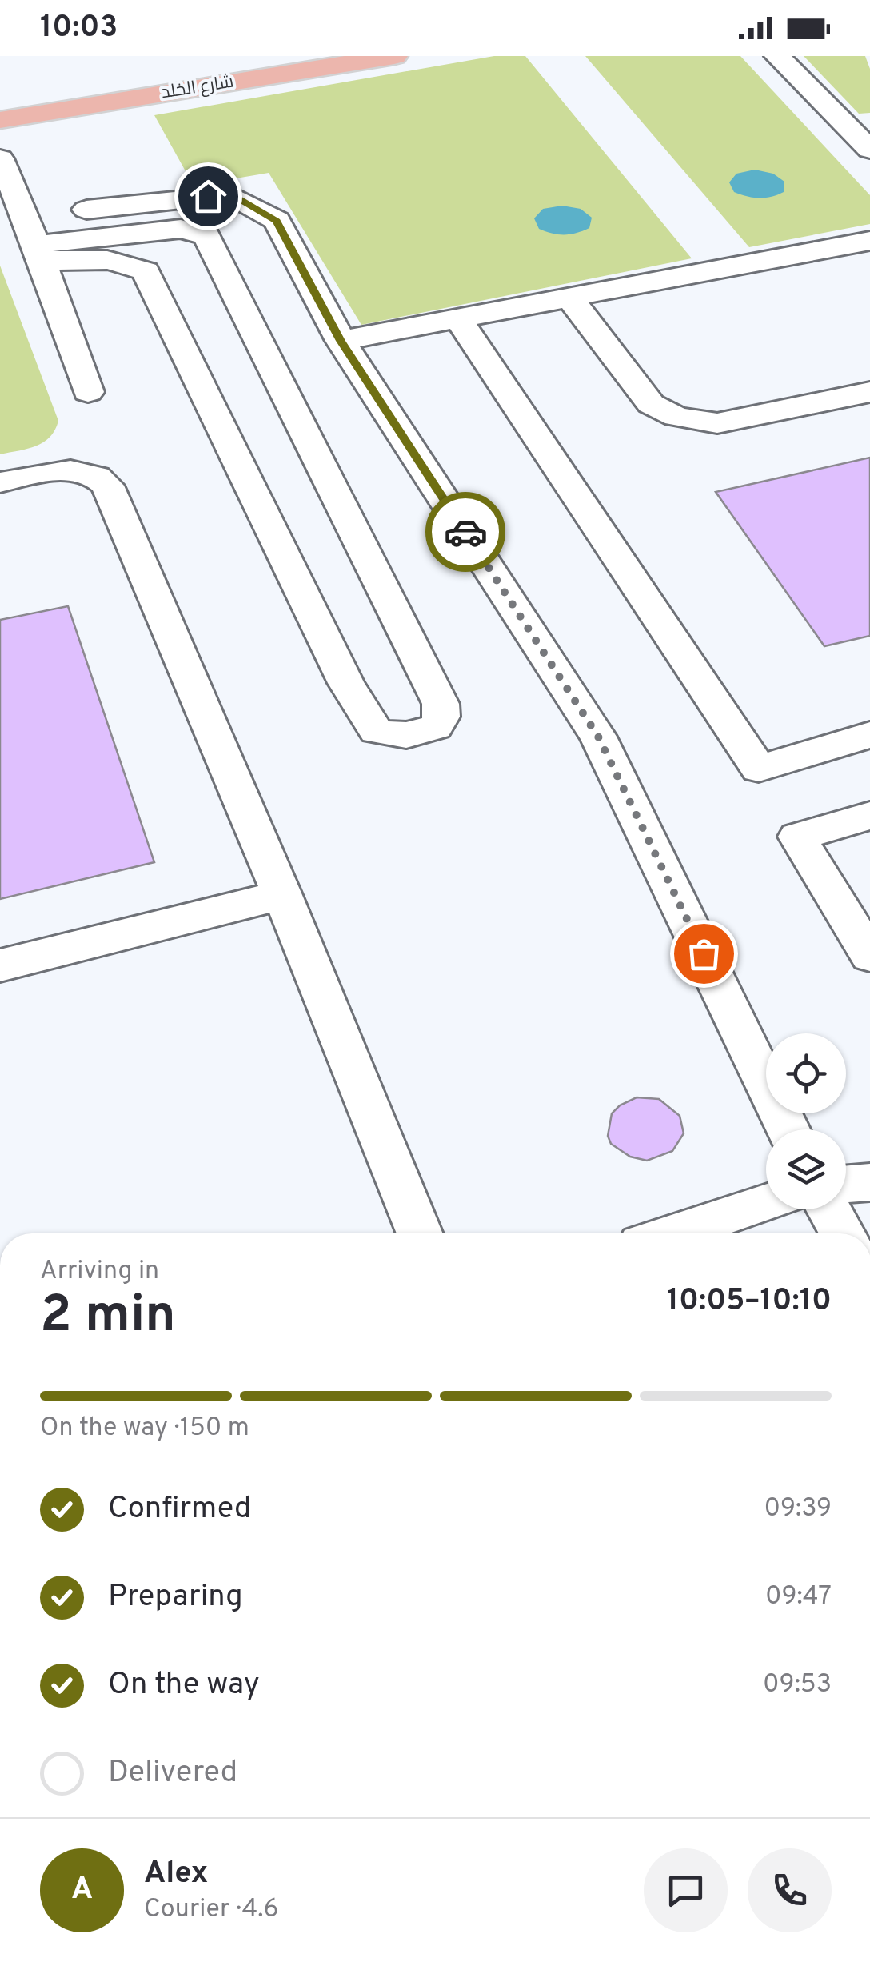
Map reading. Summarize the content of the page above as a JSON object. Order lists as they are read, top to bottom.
{
  "streets": {
    "main road": ["شارع الخلد"]
  },
  "page": {
    "status": "10:03",
    "heading": ["2 min", "Arriving in", "10:05–10:10"],
    "panel": ["Alex", "Courier · 4.6"],
    "bar": "On the way · 150 m",
    "list": [
      ["Confirmed", "09:39"],
      ["Preparing", "09:47"],
      ["On the way", "09:53"],
      "Delivered"
    ],
    "round": "A"
  }
}
